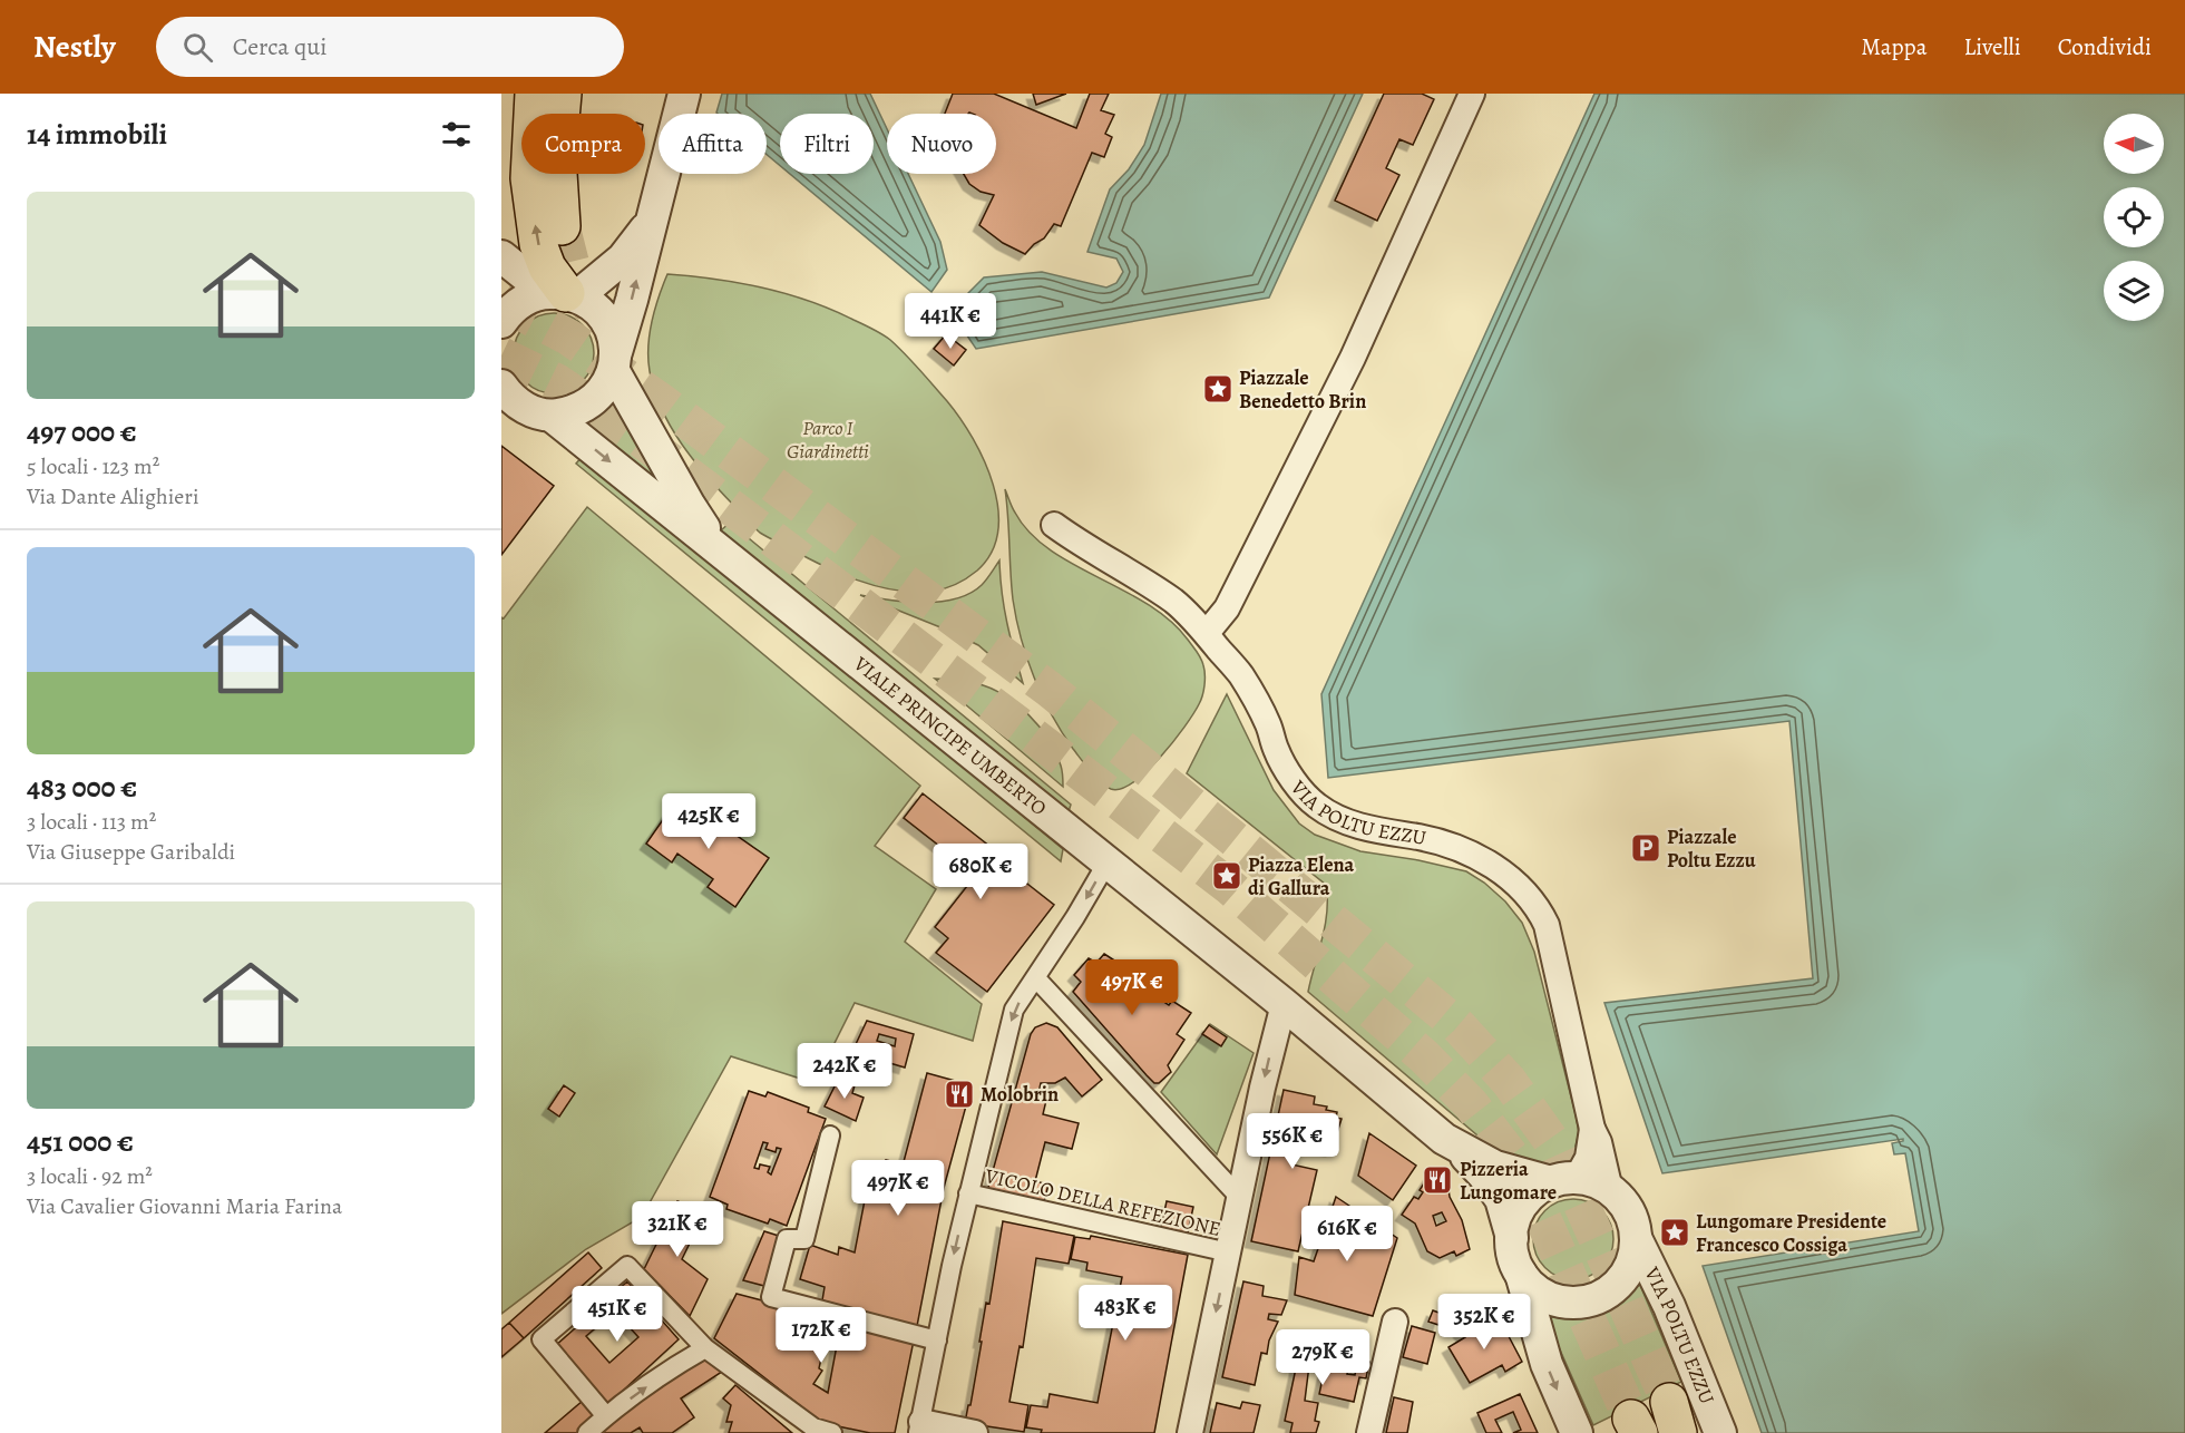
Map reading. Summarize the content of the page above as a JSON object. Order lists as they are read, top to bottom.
{
  "streets": {
    "street": ["VIALE PRINCIPE UMBERTO", "VIA POLTU EZZU", "VICOLO DELLA REFEZIONE"]
  },
  "crossings": [
    ["VIALE PRINCIPE UMBERTO", "VIA POLTU EZZU"]
  ],
  "parks": ["Parco I Giardinetti"],
  "places": {
    "place": ["Piazzale Benedetto Brin", "Piazza Elena di Gallura", "Lungomare Presidente Francesco Cossiga"],
    "parking": ["Piazzale Poltu Ezzu"],
    "restaurant": ["Molobrin", "Pizzeria Lungomare"]
  },
  "north": "left",
  "page": {
    "header": "Nestly",
    "search": "Cerca qui",
    "nav": ["Mappa", "Livelli", "Condividi"],
    "heading": "14 immobili",
    "chip": [
      "Compra",
      "Affitta",
      "Filtri",
      "Nuovo"
    ],
    "list": [
      {
        "name": "497 000 €",
        "note": "5 locali · 123 m² · Via Dante Alighieri"
      },
      {
        "name": "483 000 €",
        "note": "3 locali · 113 m² · Via Giuseppe Garibaldi"
      },
      {
        "name": "451 000 €",
        "note": "3 locali · 92 m² · Via Cavalier Giovanni Maria Farina"
      }
    ],
    "price": [
      "441K €",
      "425K €",
      "680K €",
      "497K €",
      "242K €",
      "556K €",
      "497K €",
      "321K €",
      "616K €",
      "483K €",
      "451K €",
      "352K €",
      "172K €",
      "279K €"
    ]
  }
}
